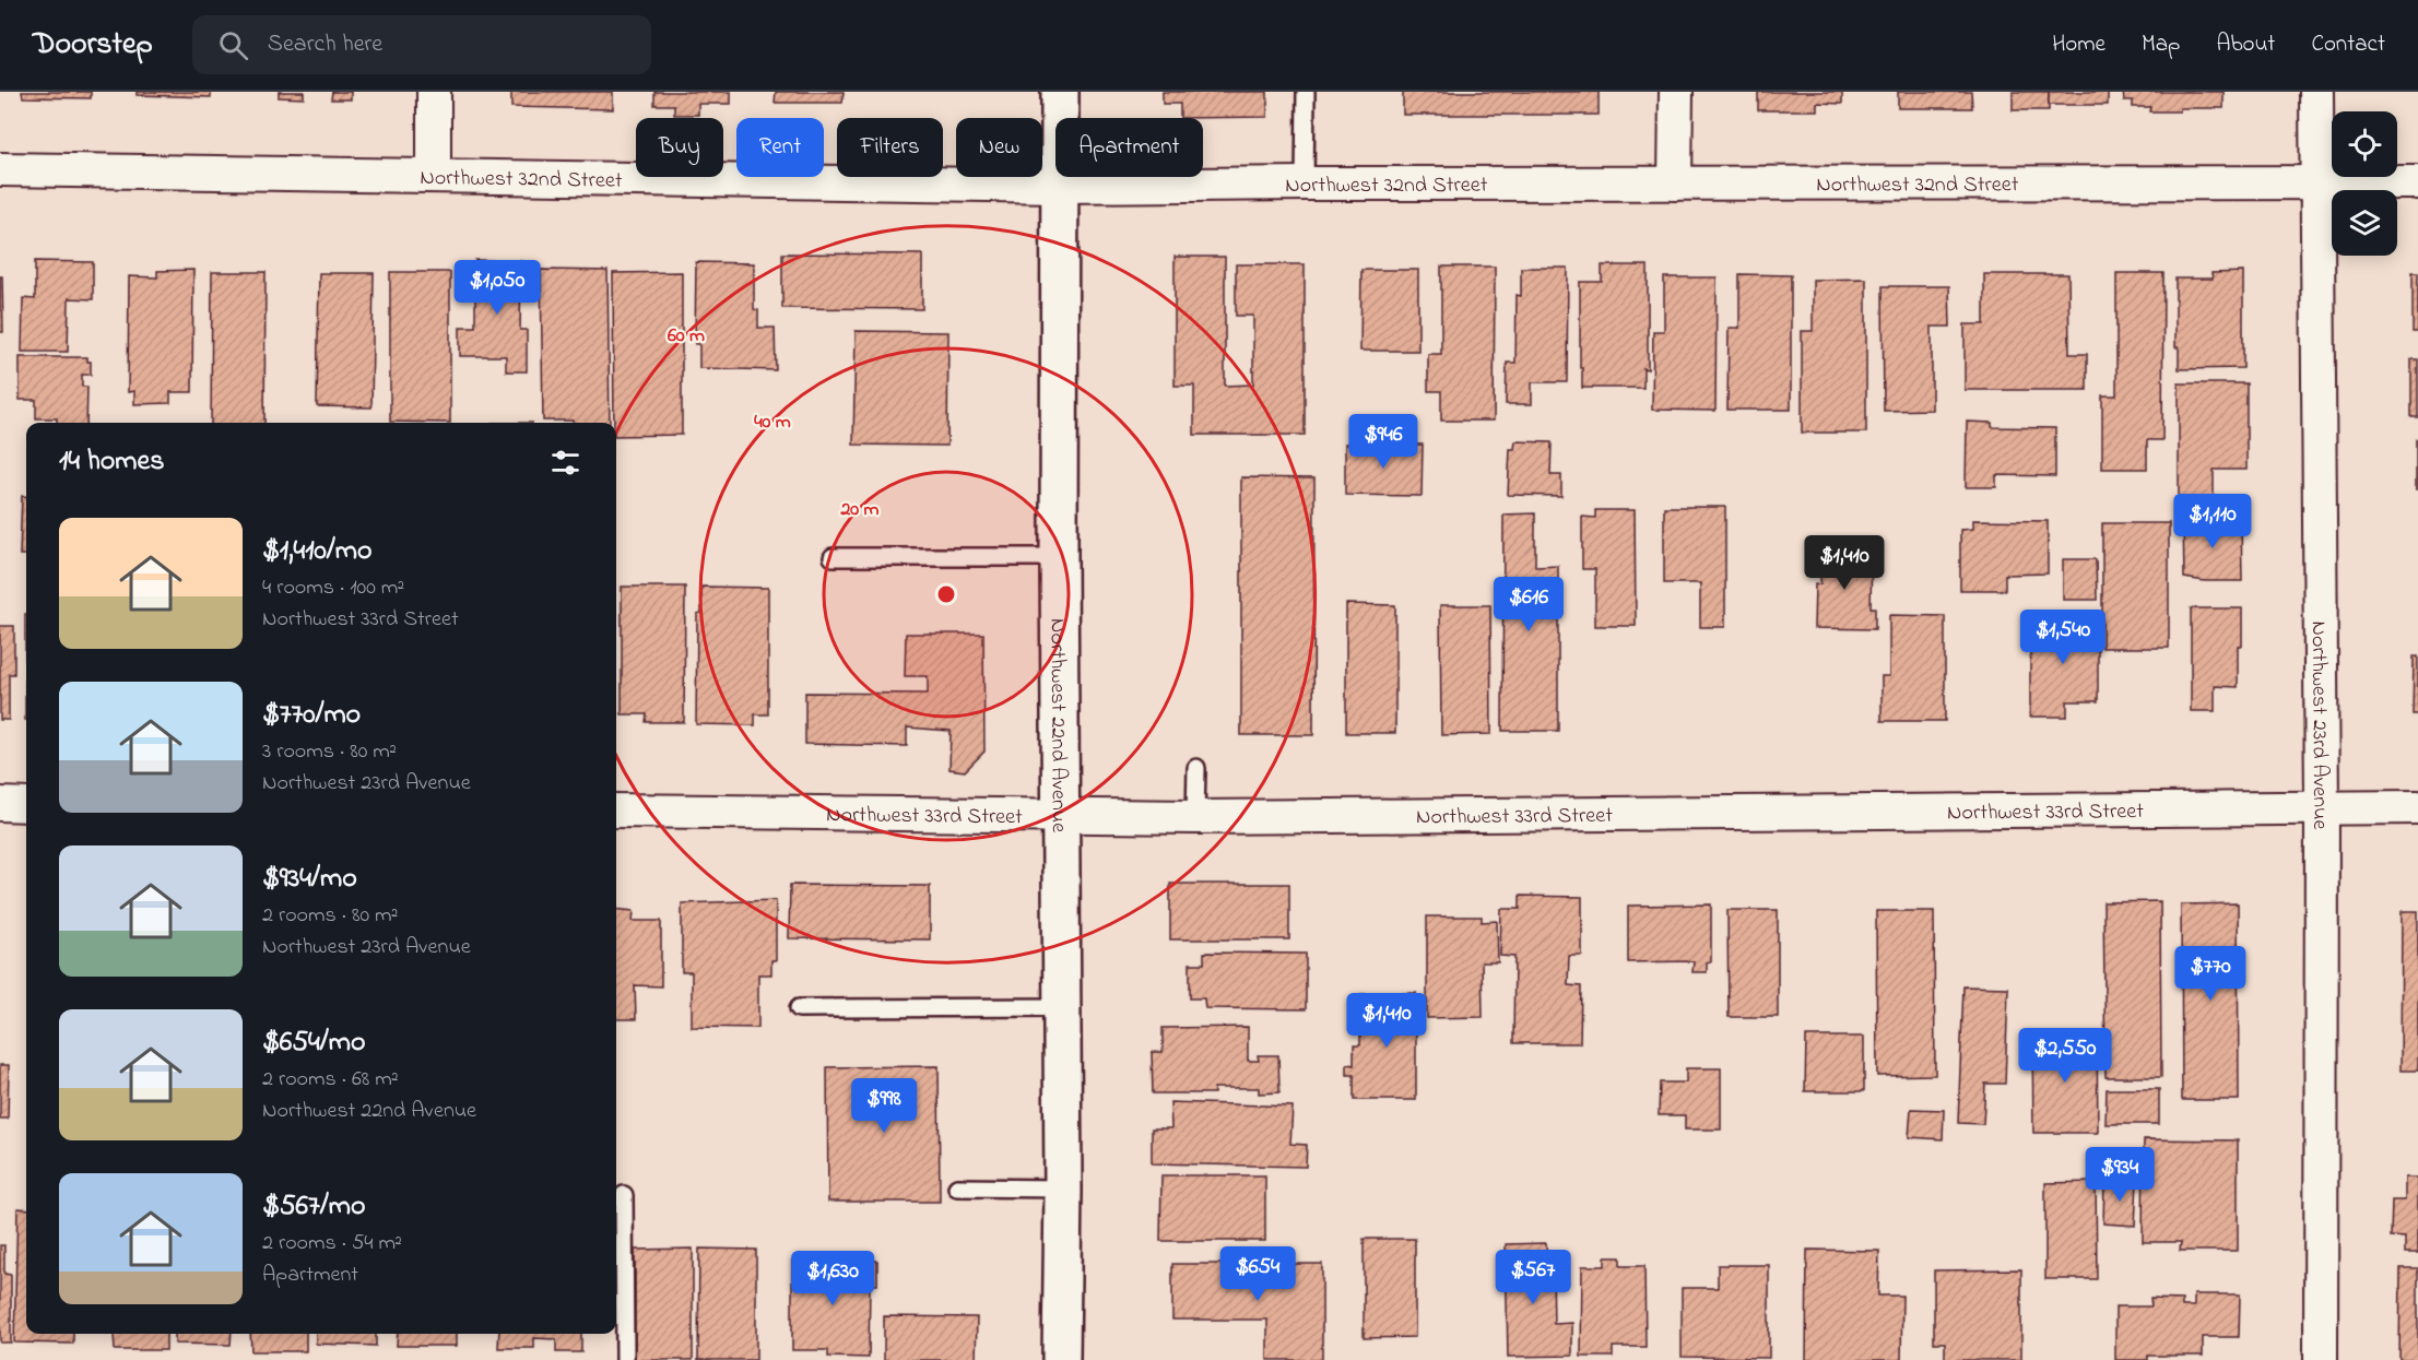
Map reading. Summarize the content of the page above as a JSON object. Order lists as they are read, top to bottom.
{
  "streets": {
    "main road": ["Northwest 22nd Avenue"],
    "street": ["Northwest 32nd Street", "Northwest 23rd Avenue", "Northwest 33rd Street"]
  },
  "crossings": [
    ["Northwest 32nd Street", "Northwest 23rd Avenue"],
    ["Northwest 32nd Street", "Northwest 22nd Avenue"],
    ["Northwest 23rd Avenue", "Northwest 33rd Street"],
    ["Northwest 22nd Avenue", "Northwest 33rd Street"]
  ],
  "page": {
    "header": "Doorstep",
    "search": "Search here",
    "nav": [
      "Home",
      "Map",
      "About",
      "Contact"
    ],
    "chip": [
      "Buy",
      "Rent",
      "Filters",
      "New",
      "Apartment"
    ],
    "price": [
      "$1,050",
      "$946",
      "$1,110",
      "$1,410",
      "$616",
      "$1,540",
      "$770",
      "$1,410",
      "$2,550",
      "$998",
      "$934",
      "$654",
      "$567",
      "$1,630"
    ],
    "heading": "14 homes",
    "list": [
      {
        "name": "$1,410/mo",
        "note": "4 rooms · 100 m² · Northwest 33rd Street"
      },
      {
        "name": "$770/mo",
        "note": "3 rooms · 80 m² · Northwest 23rd Avenue"
      },
      {
        "name": "$934/mo",
        "note": "2 rooms · 80 m² · Northwest 23rd Avenue"
      },
      {
        "name": "$654/mo",
        "note": "2 rooms · 68 m² · Northwest 22nd Avenue"
      },
      {
        "name": "$567/mo",
        "note": "2 rooms · 54 m² · Apartment"
      }
    ]
  },
  "rings": ["60 m", "40 m", "20 m"]
}
